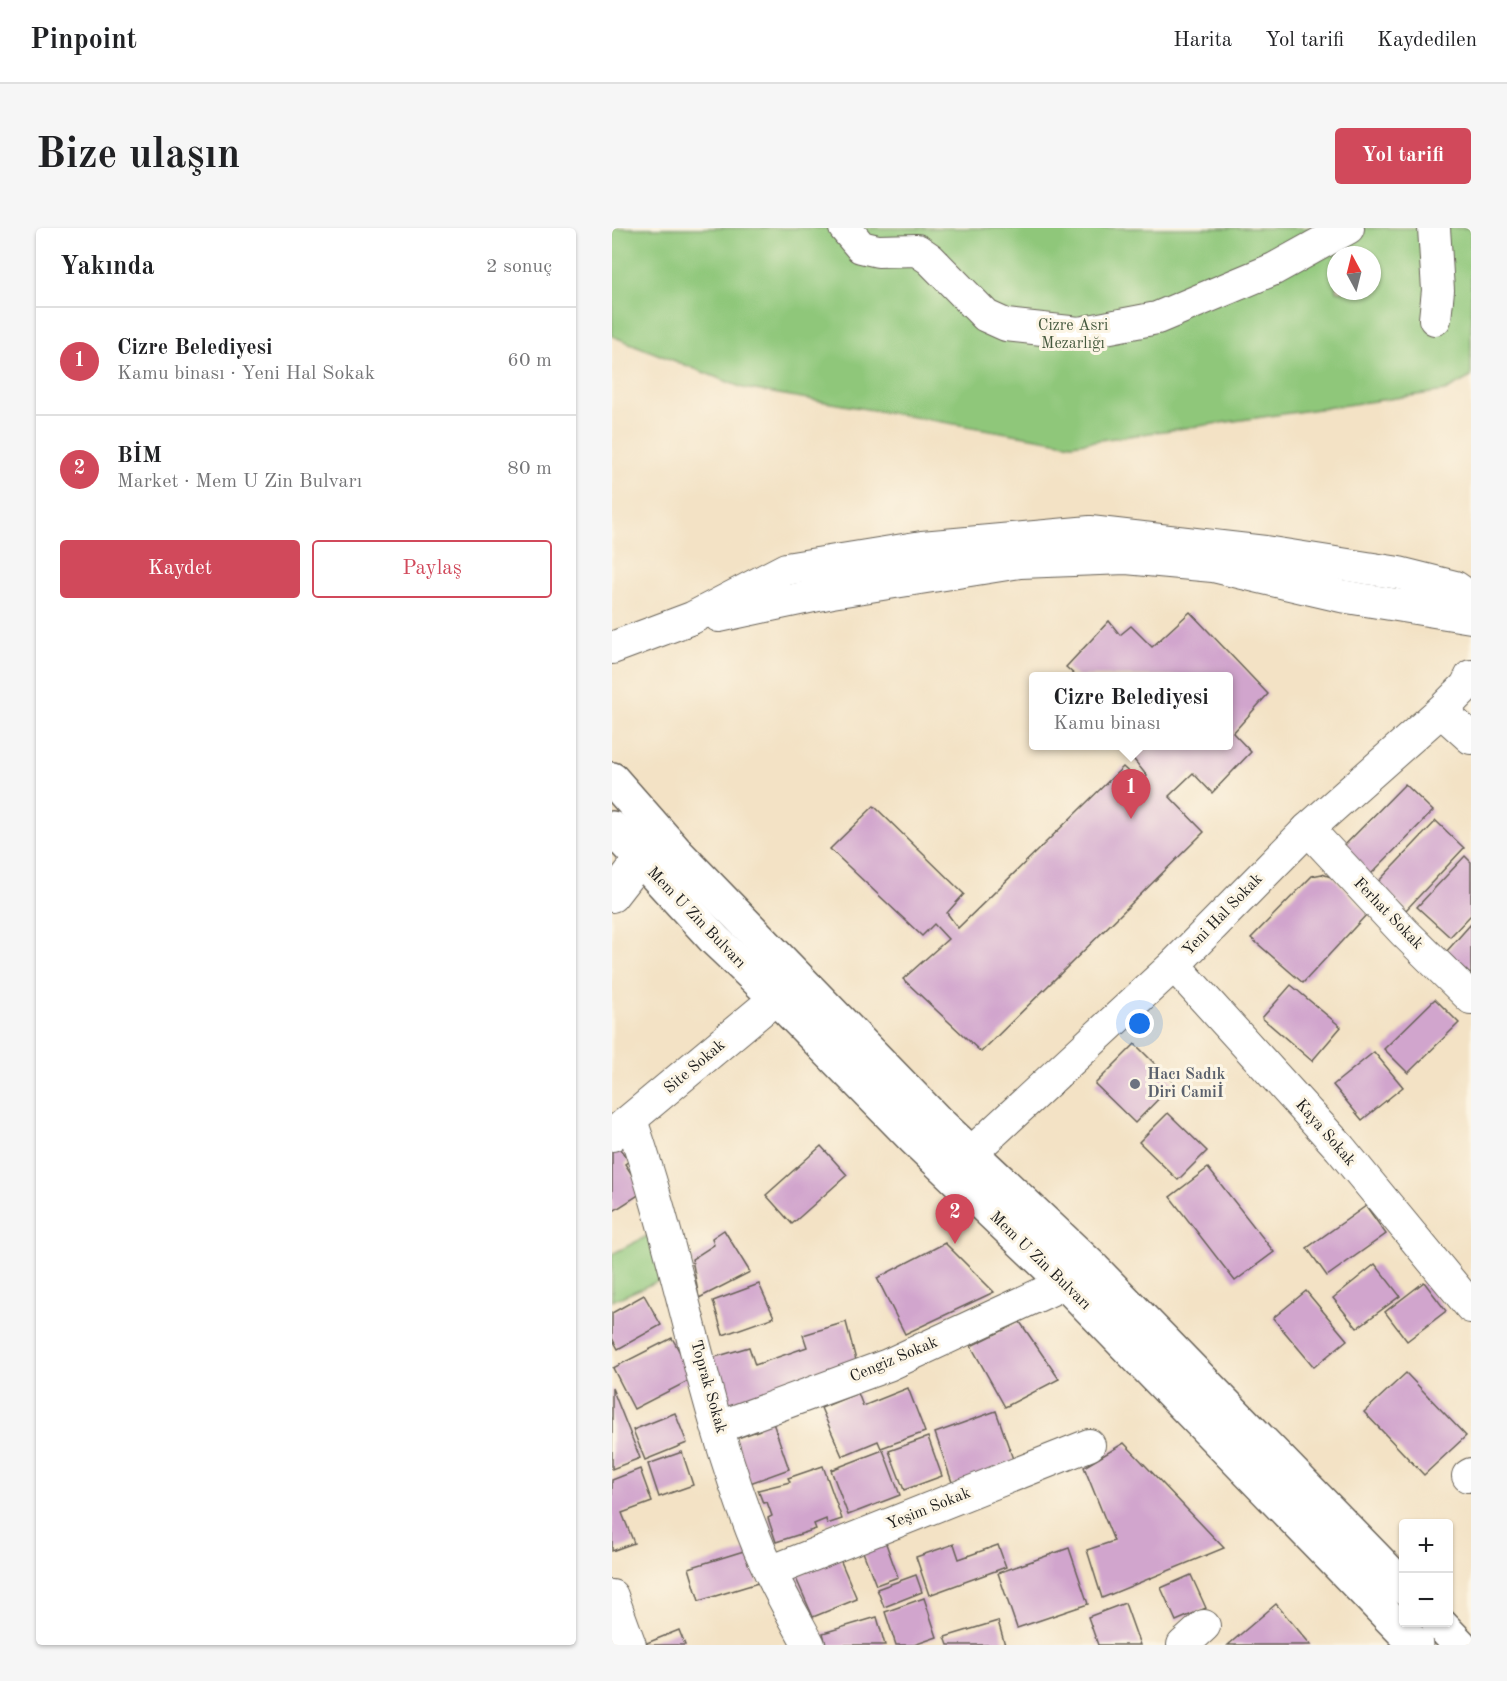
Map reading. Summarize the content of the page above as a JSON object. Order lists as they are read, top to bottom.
{
  "streets": {
    "main road": ["Mem U Zin Bulvarı"],
    "street": [
      "Ferhat Sokak",
      "Yeni Hal Sokak",
      "Site Sokak",
      "Kaya Sokak",
      "Cengiz Sokak",
      "Toprak Sokak",
      "Yeşim Sokak"
    ]
  },
  "crossings": [
    ["Ferhat Sokak", "Yeni Hal Sokak"],
    ["Yeni Hal Sokak", "Mem U Zin Bulvarı"],
    ["Yeni Hal Sokak", "Kaya Sokak"],
    ["Mem U Zin Bulvarı", "Site Sokak"],
    ["Mem U Zin Bulvarı", "Cengiz Sokak"],
    ["Site Sokak", "Toprak Sokak"],
    ["Cengiz Sokak", "Toprak Sokak"],
    ["Toprak Sokak", "Yeşim Sokak"]
  ],
  "parks": ["Cizre Asri Mezarlığı"],
  "places": ["Hacı Sadık Diri Camiİ"],
  "north": "top",
  "page": {
    "header": "Pinpoint",
    "nav": ["Harita", "Yol tarifi", "Kaydedilen"],
    "buttons": [
      "Yol tarifi",
      ["Kaydet", "Paylaş"]
    ],
    "title": "Bize ulaşın",
    "heading": ["Yakında", "2 sonuç"],
    "list": [
      {
        "mark": "1",
        "name": "Cizre Belediyesi",
        "note": "Kamu binası · Yeni Hal Sokak",
        "value": "60 m"
      },
      {
        "mark": "2",
        "name": "BİM",
        "note": "Market · Mem U Zin Bulvarı",
        "value": "80 m"
      }
    ],
    "popup": ["Cizre Belediyesi", "Kamu binası"],
    "pins": ["1", "2"],
    "map_buttons": ["+", "−"]
  }
}
